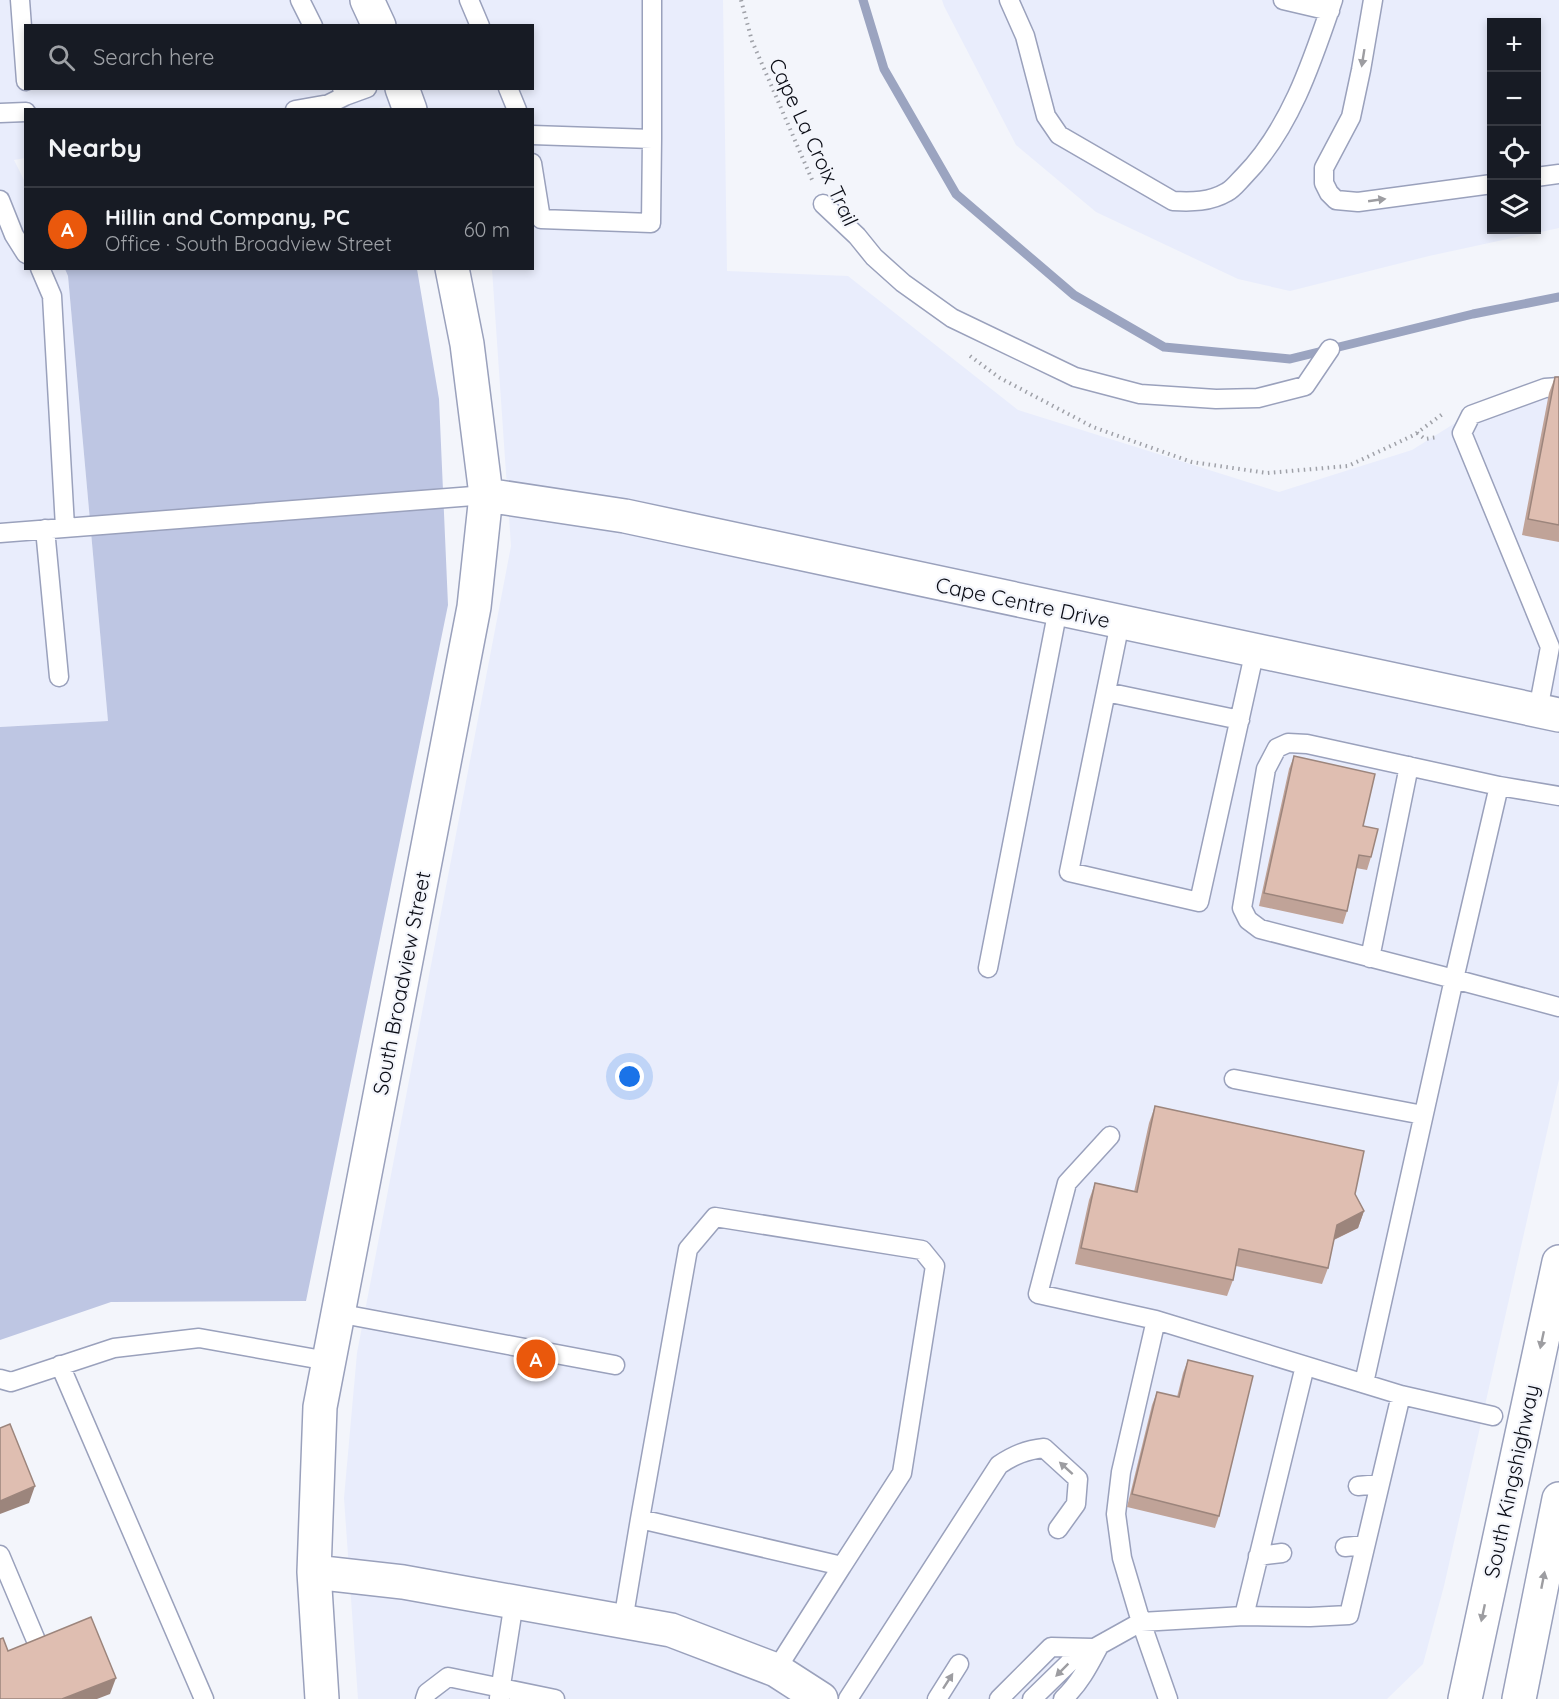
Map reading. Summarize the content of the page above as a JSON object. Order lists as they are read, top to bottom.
{
  "streets": {
    "street": ["Cape Centre Drive", "South Broadview Street", "South Kingshighway"],
    "path": ["Cape La Croix Trail"]
  },
  "crossings": [
    ["Cape Centre Drive", "South Broadview Street"]
  ],
  "page": {
    "map_buttons": ["+", "−"],
    "search": "Search here",
    "heading": "Nearby",
    "list": [
      {
        "mark": "A",
        "name": "Hillin and Company, PC",
        "note": "Office · South Broadview Street",
        "value": "60 m"
      }
    ],
    "pins": "A"
  }
}
